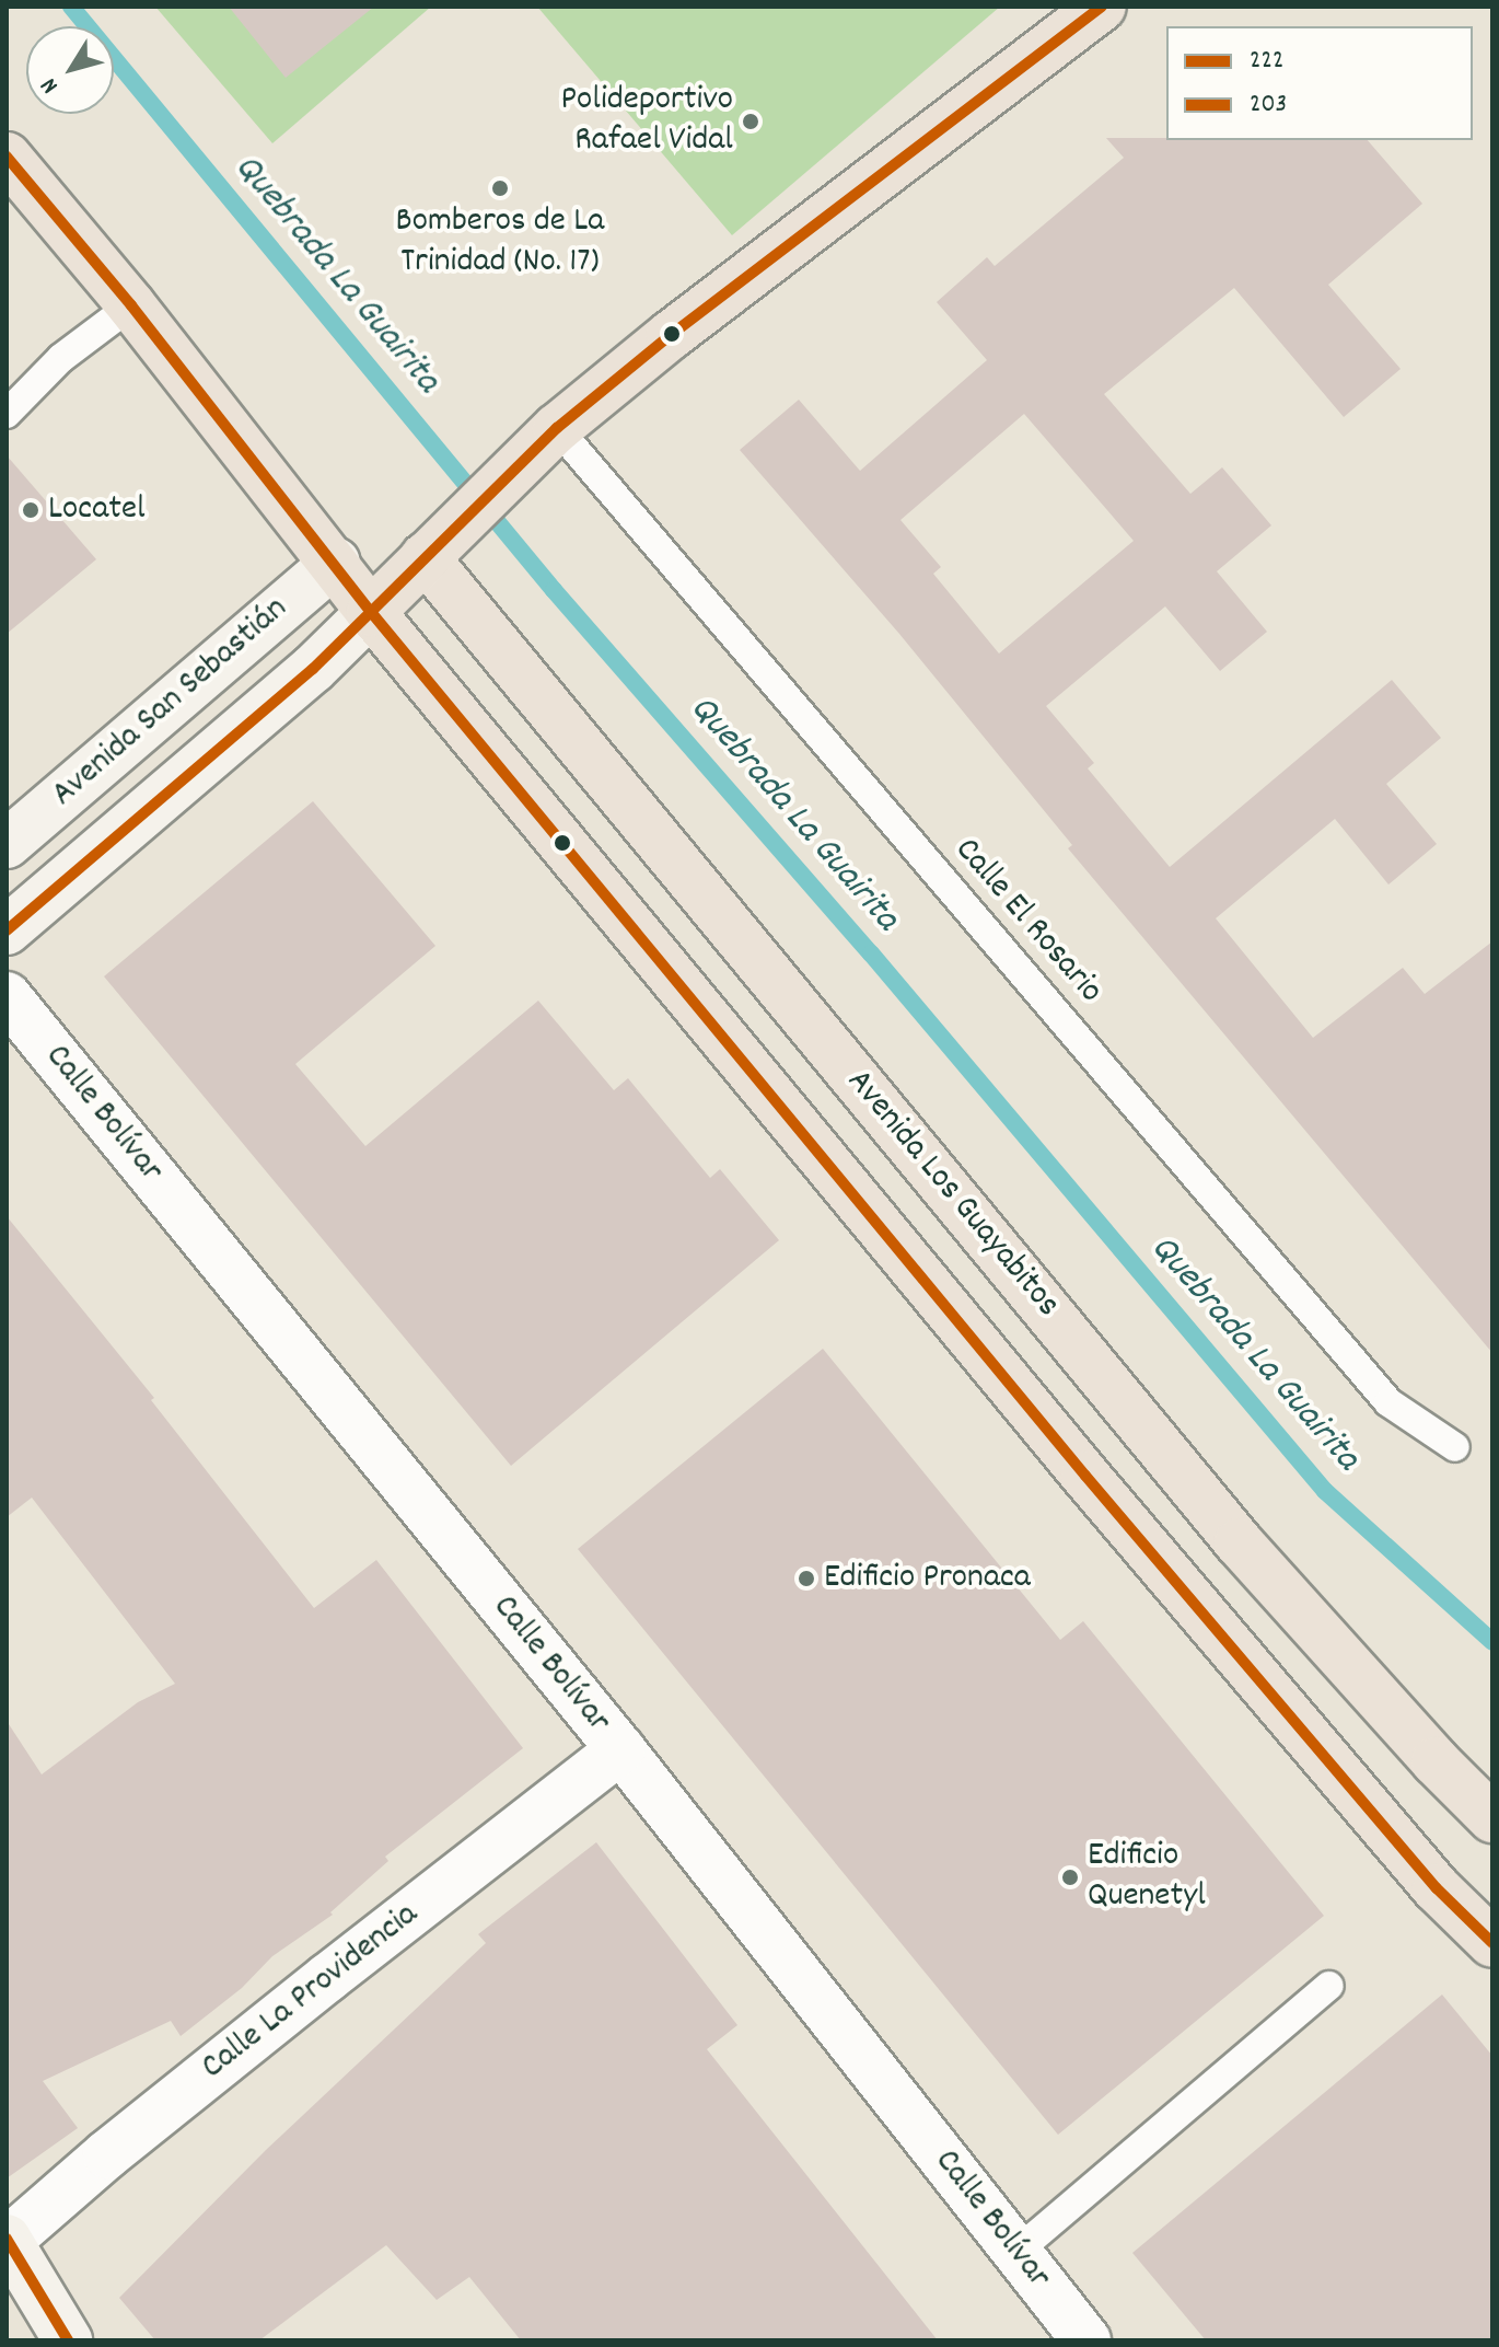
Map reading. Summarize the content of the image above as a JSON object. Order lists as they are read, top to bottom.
{
  "streets": {
    "main road": ["Avenida Los Guayabitos"],
    "street": ["Avenida San Sebastián", "Calle Bolívar", "Calle La Providencia"],
    "lane": ["Calle El Rosario"]
  },
  "crossings": [
    ["Calle Bolívar", "Calle La Providencia"]
  ],
  "water": ["Quebrada La Guairita"],
  "places": [
    "Polideportivo Rafael Vidal",
    "Bomberos de La Trinidad (No. 17)",
    "Locatel",
    "Edificio Pronaca",
    "Edificio Quenetyl"
  ],
  "lines": ["transit line 203", "transit line 222"],
  "legend": ["222", "203"],
  "north": "bottom left"
}
